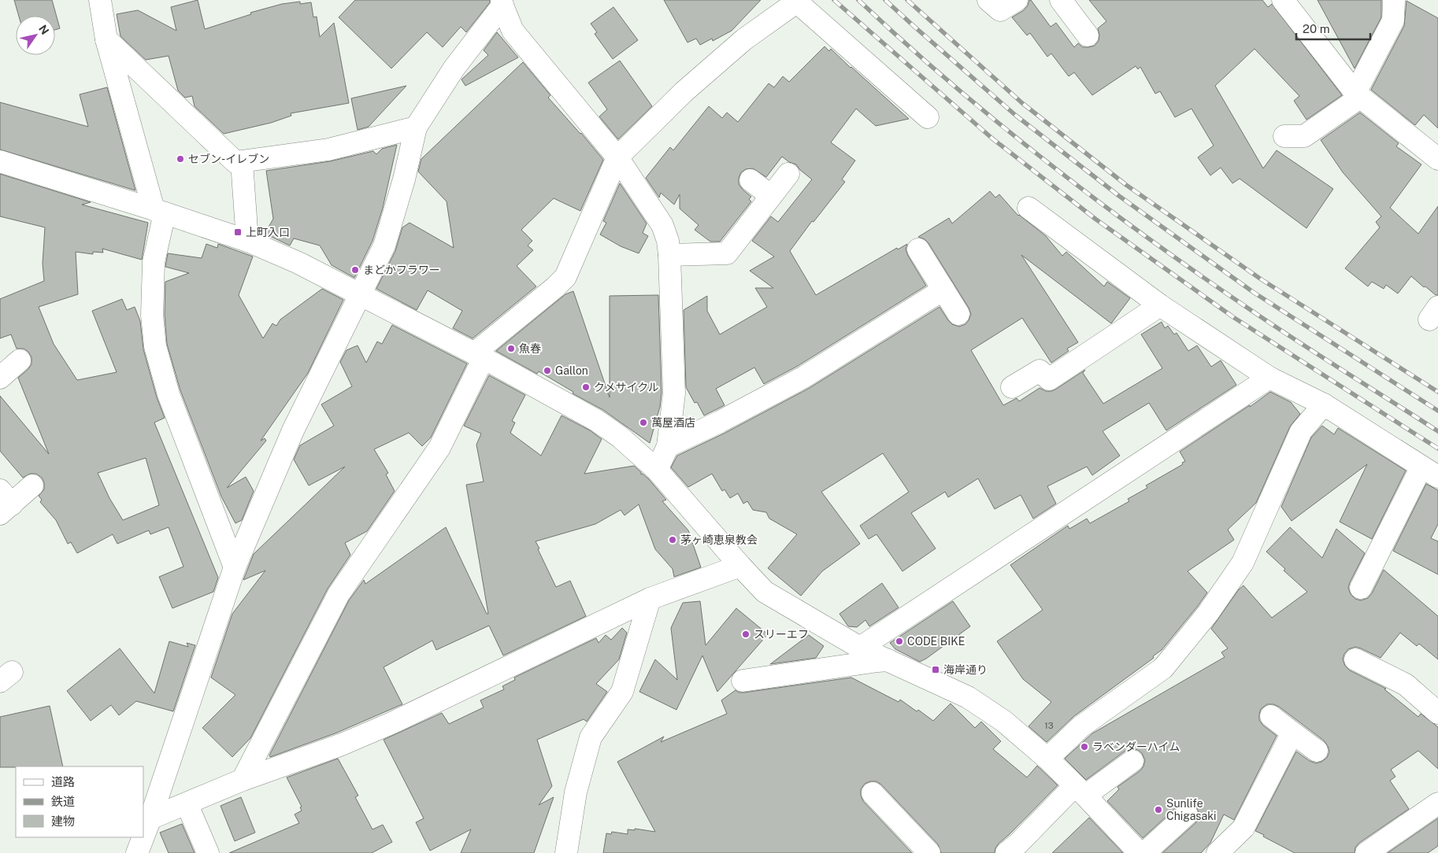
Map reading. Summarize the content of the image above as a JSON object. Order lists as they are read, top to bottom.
{
  "places": {
    "other": [
      "セブン-イレブン",
      "まどかフラワー",
      "魚春",
      "Gallon",
      "クメサイクル",
      "萬屋酒店",
      "茅ヶ崎恵泉教会",
      "スリーエフ",
      "CODE BIKE",
      "ラベンダーハイム",
      "Sunlife Chigasaki"
    ],
    "transit": ["上町入口", "海岸通り"]
  },
  "house_numbers": ["13"],
  "legend": ["道路", "鉄道", "建物"],
  "scale_bar": "20 m",
  "north": "top right"
}
